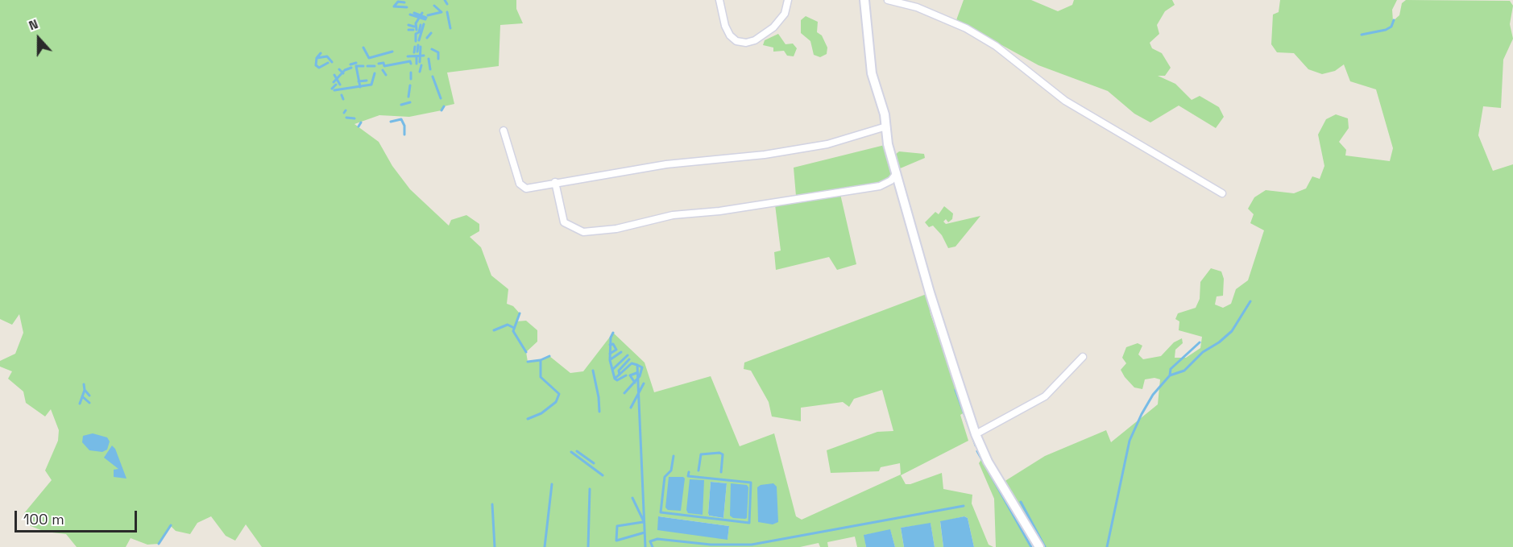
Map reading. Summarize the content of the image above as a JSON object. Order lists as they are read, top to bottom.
{
  "scale_bar": "100 m",
  "north": "top"
}
